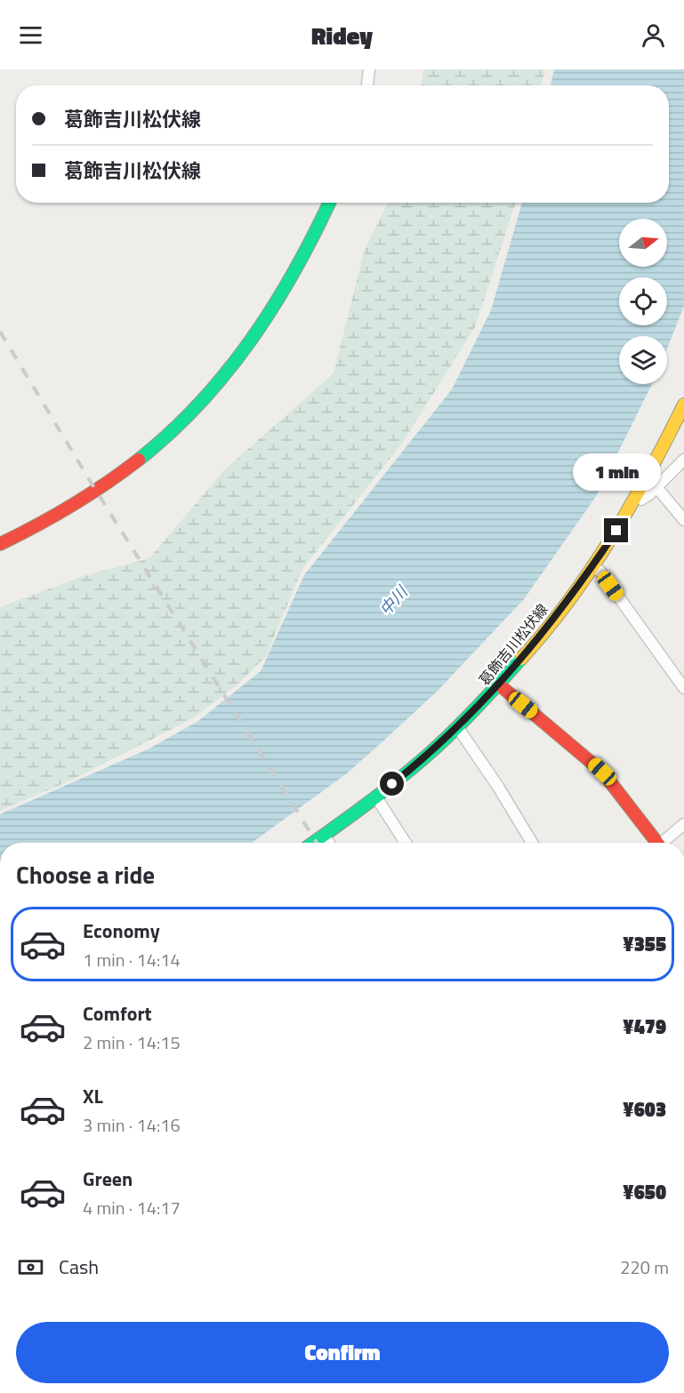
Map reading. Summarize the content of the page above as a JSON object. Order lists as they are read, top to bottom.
{
  "streets": {
    "main road": ["葛飾吉川松伏線"]
  },
  "water": ["中川"],
  "north": "right",
  "page": {
    "header": "Ridey",
    "banner": ["葛飾吉川松伏線", "葛飾吉川松伏線"],
    "bubble": "1 min",
    "heading": "Choose a ride",
    "list": [
      {
        "name": "Economy",
        "note": "1 min · 14:14",
        "value": "¥355"
      },
      {
        "name": "Comfort",
        "note": "2 min · 14:15",
        "value": "¥479"
      },
      {
        "name": "XL",
        "note": "3 min · 14:16",
        "value": "¥603"
      },
      {
        "name": "Green",
        "note": "4 min · 14:17",
        "value": "¥650"
      }
    ],
    "pay": ["Cash", "220 m"],
    "buttons": "Confirm"
  }
}
